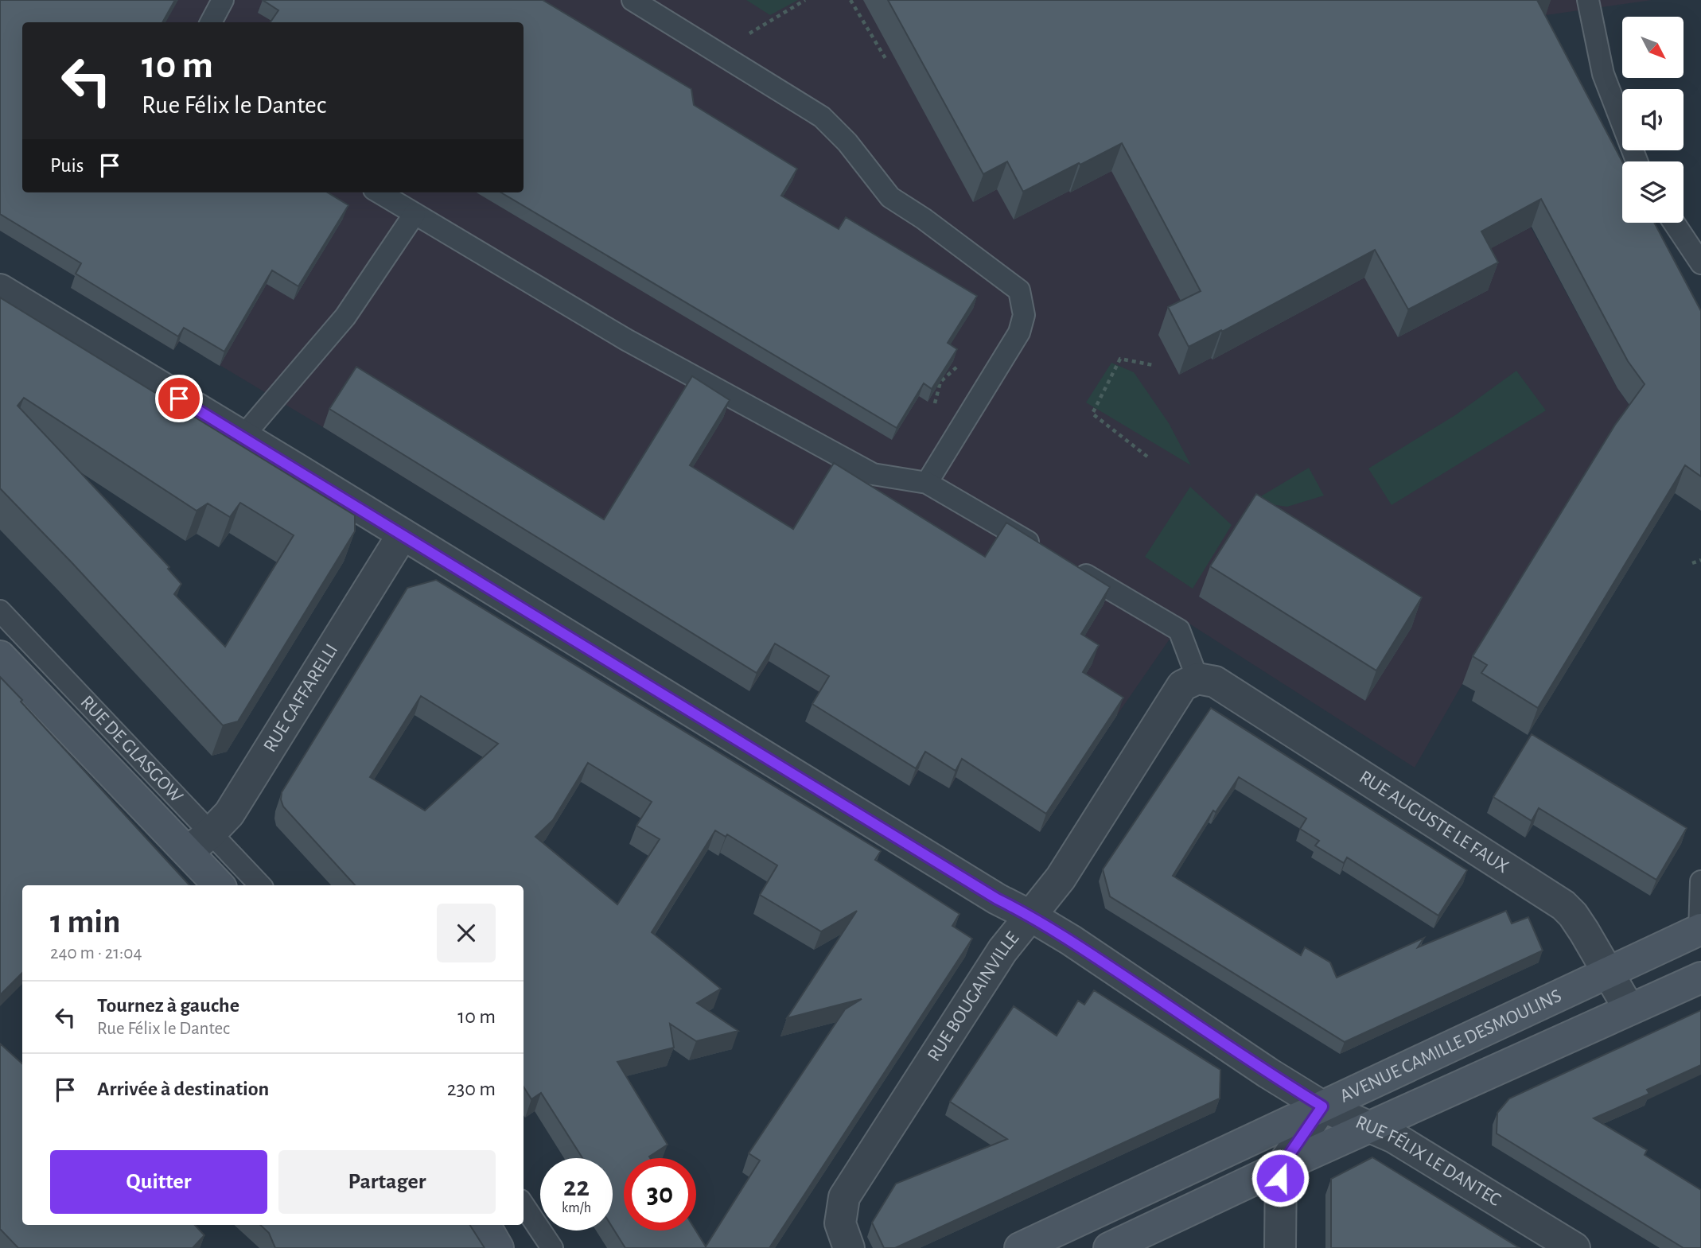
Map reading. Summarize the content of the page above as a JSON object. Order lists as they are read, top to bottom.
{
  "streets": {
    "main road": ["RUE DE GLASGOW", "AVENUE CAMILLE DESMOULINS"],
    "street": [
      "RUE CAFFARELLI",
      "RUE AUGUSTE LE FAUX",
      "RUE BOUGAINVILLE",
      "RUE FÉLIX LE DANTEC"
    ]
  },
  "crossings": [
    ["RUE CAFFARELLI", "RUE DE GLASGOW"],
    ["RUE CAFFARELLI", "RUE FÉLIX LE DANTEC"],
    ["RUE AUGUSTE LE FAUX", "RUE BOUGAINVILLE"],
    ["RUE AUGUSTE LE FAUX", "AVENUE CAMILLE DESMOULINS"],
    ["RUE BOUGAINVILLE", "RUE FÉLIX LE DANTEC"],
    ["AVENUE CAMILLE DESMOULINS", "RUE FÉLIX LE DANTEC"]
  ],
  "north": "bottom right",
  "page": {
    "turn": ["10 m", "Rue Félix le Dantec"],
    "then": "Puis",
    "heading": ["1 min", "240 m · 21:04"],
    "list": [
      {
        "name": "Tournez à gauche",
        "note": "Rue Félix le Dantec",
        "value": "10 m"
      },
      {
        "name": "Arrivée à destination",
        "value": "230 m"
      }
    ],
    "buttons": ["Quitter", "Partager"],
    "speed": "22 km/h",
    "limit": "30"
  }
}
